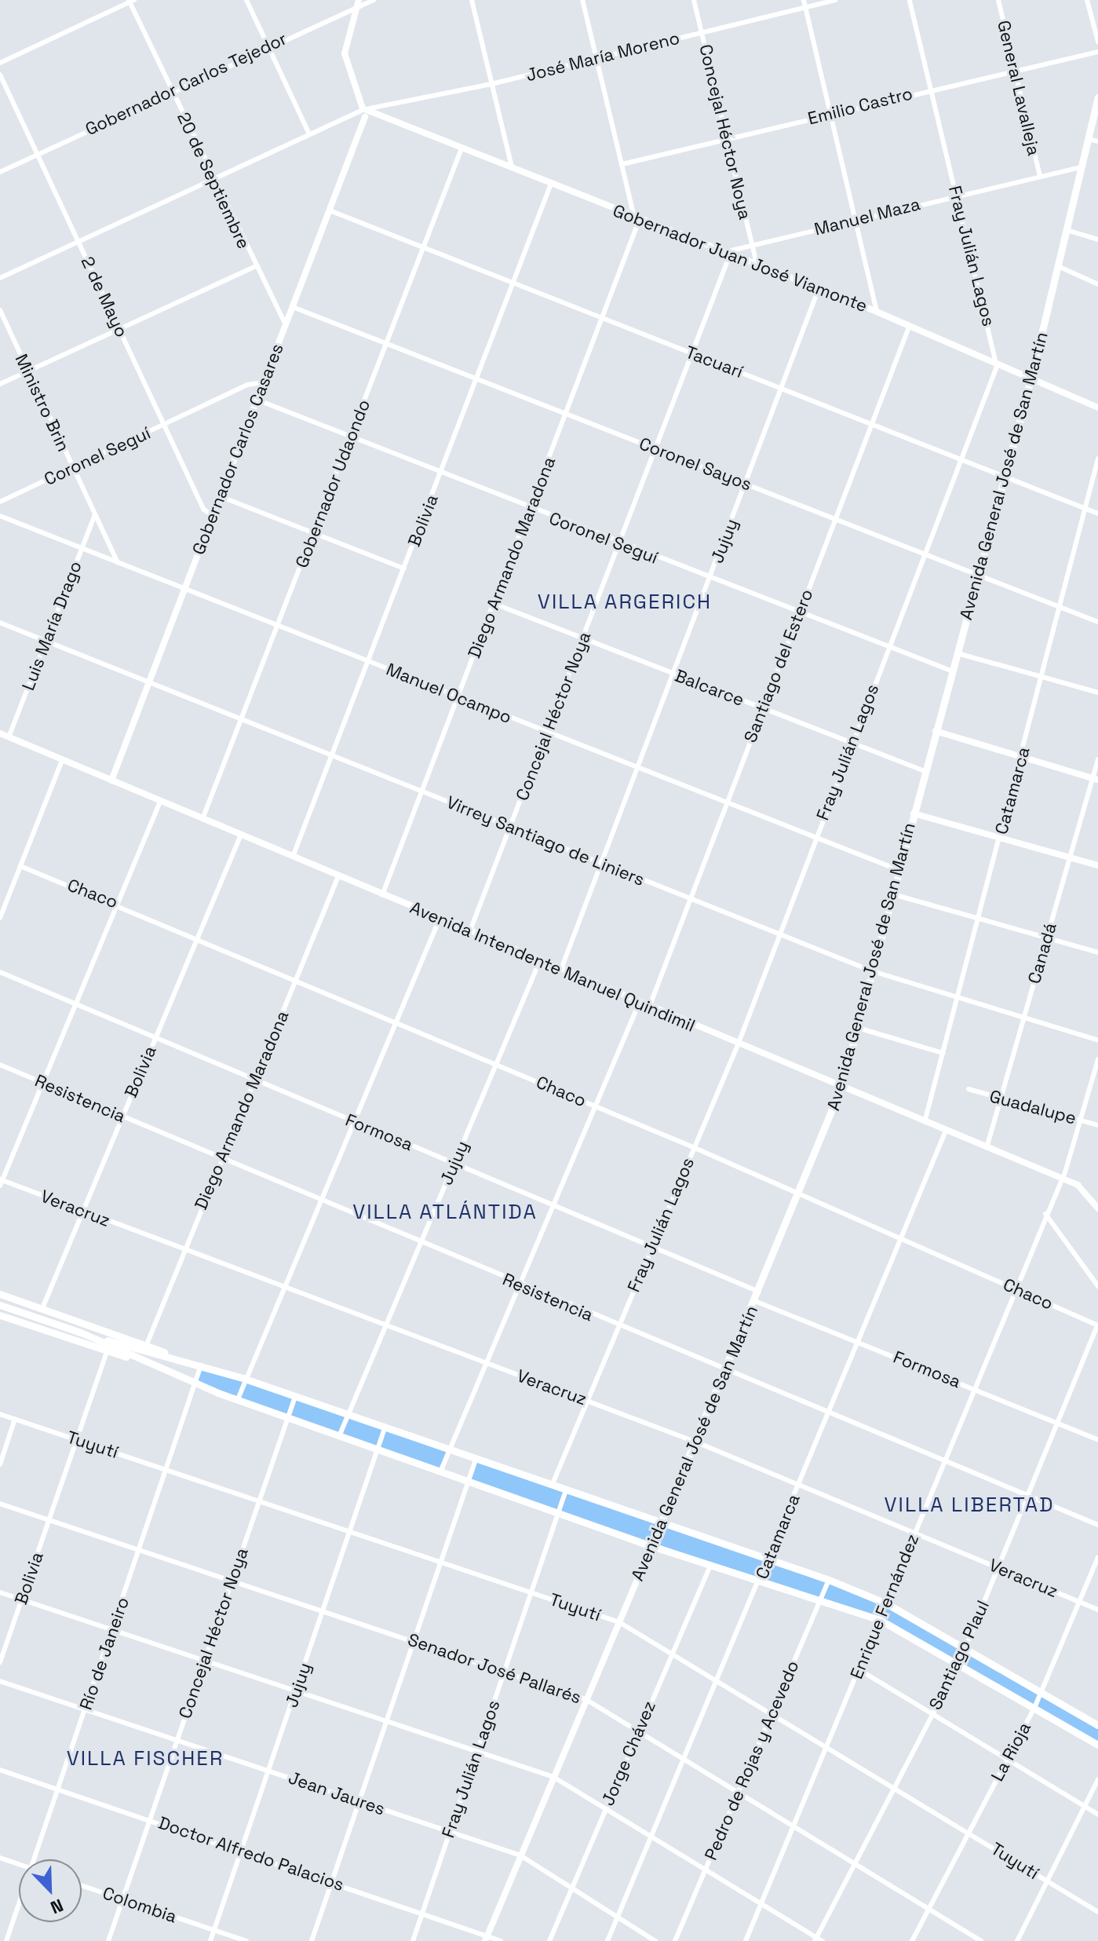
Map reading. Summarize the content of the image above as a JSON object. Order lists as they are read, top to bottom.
{
  "streets": {
    "main road": ["Avenida General José de San Martín"],
    "street": [
      "José María Moreno",
      "Gobernador Carlos Tejedor",
      "General Lavalleja",
      "Emilio Castro",
      "Concejal Héctor Noya",
      "20 de Septiembre",
      "Manuel Maza",
      "Fray Julián Lagos",
      "Gobernador Juan José Viamonte",
      "2 de Mayo",
      "Tacuarí",
      "Ministro Brin",
      "Gobernador Carlos Casares",
      "Coronel Seguí",
      "Coronel Sayos",
      "Gobernador Udaondo",
      "Bolivia",
      "Jujuy",
      "Diego Armando Maradona",
      "Luis María Drago",
      "Santiago del Estero",
      "Balcarce",
      "Manuel Ocampo",
      "Catamarca",
      "Virrey Santiago de Liniers",
      "Chaco",
      "Canadá",
      "Avenida Intendente Manuel Quindimil",
      "Resistencia",
      "Guadalupe",
      "Formosa",
      "Veracruz",
      "Tuyutí",
      "Enrique Fernández",
      "Río de Janeiro",
      "Santiago Plaul",
      "Senador José Pallarés",
      "La Rioja",
      "Jorge Chávez",
      "Pedro de Rojas y Acevedo",
      "Jean Jaures",
      "Doctor Alfredo Palacios",
      "Colombia"
    ]
  },
  "crossings": [
    ["José María Moreno", "Concejal Héctor Noya"],
    ["José María Moreno", "20 de Septiembre"],
    ["José María Moreno", "Gobernador Juan José Viamonte"],
    ["José María Moreno", "2 de Mayo"],
    ["José María Moreno", "Gobernador Carlos Casares"],
    ["Gobernador Carlos Tejedor", "20 de Septiembre"],
    ["Gobernador Carlos Tejedor", "2 de Mayo"],
    ["General Lavalleja", "Emilio Castro"],
    ["General Lavalleja", "Manuel Maza"],
    ["Emilio Castro", "Concejal Héctor Noya"],
    ["Emilio Castro", "Fray Julián Lagos"],
    ["Concejal Héctor Noya", "Manuel Maza"],
    ["Concejal Héctor Noya", "Gobernador Juan José Viamonte"],
    ["Concejal Héctor Noya", "Tacuarí"],
    ["Concejal Héctor Noya", "Coronel Seguí"],
    ["Concejal Héctor Noya", "Coronel Sayos"],
    ["Concejal Héctor Noya", "Balcarce"],
    ["Concejal Héctor Noya", "Manuel Ocampo"],
    ["Concejal Héctor Noya", "Virrey Santiago de Liniers"],
    ["Concejal Héctor Noya", "Avenida Intendente Manuel Quindimil"],
    ["Concejal Héctor Noya", "Tuyutí"],
    ["Concejal Héctor Noya", "Senador José Pallarés"],
    ["Concejal Héctor Noya", "Jean Jaures"],
    ["Concejal Héctor Noya", "Doctor Alfredo Palacios"],
    ["Concejal Héctor Noya", "Colombia"],
    ["20 de Septiembre", "Gobernador Carlos Casares"],
    ["Manuel Maza", "Fray Julián Lagos"],
    ["Manuel Maza", "Gobernador Juan José Viamonte"],
    ["Manuel Maza", "Avenida General José de San Martín"],
    ["Fray Julián Lagos", "Gobernador Juan José Viamonte"],
    ["Fray Julián Lagos", "Tacuarí"],
    ["Fray Julián Lagos", "Coronel Seguí"],
    ["Fray Julián Lagos", "Coronel Sayos"],
    ["Fray Julián Lagos", "Balcarce"],
    ["Fray Julián Lagos", "Manuel Ocampo"],
    ["Fray Julián Lagos", "Virrey Santiago de Liniers"],
    ["Fray Julián Lagos", "Chaco"],
    ["Fray Julián Lagos", "Avenida Intendente Manuel Quindimil"],
    ["Fray Julián Lagos", "Resistencia"],
    ["Fray Julián Lagos", "Formosa"],
    ["Fray Julián Lagos", "Veracruz"],
    ["Fray Julián Lagos", "Tuyutí"],
    ["Fray Julián Lagos", "Senador José Pallarés"],
    ["Fray Julián Lagos", "Jean Jaures"],
    ["Fray Julián Lagos", "Doctor Alfredo Palacios"],
    ["Gobernador Juan José Viamonte", "Gobernador Carlos Casares"],
    ["Gobernador Juan José Viamonte", "Avenida General José de San Martín"],
    ["Gobernador Juan José Viamonte", "Gobernador Udaondo"],
    ["Gobernador Juan José Viamonte", "Bolivia"],
    ["Gobernador Juan José Viamonte", "Jujuy"],
    ["Gobernador Juan José Viamonte", "Diego Armando Maradona"],
    ["Gobernador Juan José Viamonte", "Santiago del Estero"],
    ["2 de Mayo", "Gobernador Carlos Casares"],
    ["2 de Mayo", "Coronel Seguí"],
    ["Tacuarí", "Gobernador Carlos Casares"],
    ["Tacuarí", "Avenida General José de San Martín"],
    ["Tacuarí", "Gobernador Udaondo"],
    ["Tacuarí", "Bolivia"],
    ["Tacuarí", "Jujuy"],
    ["Tacuarí", "Diego Armando Maradona"],
    ["Tacuarí", "Santiago del Estero"],
    ["Tacuarí", "Catamarca"],
    ["Ministro Brin", "Coronel Seguí"],
    ["Ministro Brin", "Luis María Drago"],
    ["Ministro Brin", "Manuel Ocampo"],
    ["Gobernador Carlos Casares", "Coronel Seguí"],
    ["Gobernador Carlos Casares", "Coronel Sayos"],
    ["Gobernador Carlos Casares", "Manuel Ocampo"],
    ["Gobernador Carlos Casares", "Virrey Santiago de Liniers"],
    ["Gobernador Carlos Casares", "Avenida Intendente Manuel Quindimil"],
    ["Coronel Seguí", "Avenida General José de San Martín"],
    ["Coronel Seguí", "Gobernador Udaondo"],
    ["Coronel Seguí", "Bolivia"],
    ["Coronel Seguí", "Jujuy"],
    ["Coronel Seguí", "Diego Armando Maradona"],
    ["Coronel Seguí", "Santiago del Estero"],
    ["Coronel Sayos", "Avenida General José de San Martín"],
    ["Coronel Sayos", "Gobernador Udaondo"],
    ["Coronel Sayos", "Bolivia"],
    ["Coronel Sayos", "Jujuy"],
    ["Coronel Sayos", "Diego Armando Maradona"],
    ["Coronel Sayos", "Santiago del Estero"],
    ["Coronel Sayos", "Catamarca"],
    ["Avenida General José de San Martín", "Balcarce"],
    ["Avenida General José de San Martín", "Manuel Ocampo"],
    ["Avenida General José de San Martín", "Virrey Santiago de Liniers"],
    ["Avenida General José de San Martín", "Chaco"],
    ["Avenida General José de San Martín", "Avenida Intendente Manuel Quindimil"],
    ["Avenida General José de San Martín", "Resistencia"],
    ["Avenida General José de San Martín", "Formosa"],
    ["Avenida General José de San Martín", "Veracruz"],
    ["Avenida General José de San Martín", "Tuyutí"],
    ["Avenida General José de San Martín", "Senador José Pallarés"],
    ["Avenida General José de San Martín", "Jean Jaures"],
    ["Avenida General José de San Martín", "Doctor Alfredo Palacios"],
    ["Gobernador Udaondo", "Manuel Ocampo"],
    ["Gobernador Udaondo", "Virrey Santiago de Liniers"],
    ["Gobernador Udaondo", "Avenida Intendente Manuel Quindimil"],
    ["Bolivia", "Manuel Ocampo"],
    ["Bolivia", "Virrey Santiago de Liniers"],
    ["Bolivia", "Chaco"],
    ["Bolivia", "Avenida Intendente Manuel Quindimil"],
    ["Bolivia", "Resistencia"],
    ["Bolivia", "Formosa"],
    ["Bolivia", "Veracruz"],
    ["Bolivia", "Tuyutí"],
    ["Bolivia", "Senador José Pallarés"],
    ["Jujuy", "Balcarce"],
    ["Jujuy", "Manuel Ocampo"],
    ["Jujuy", "Virrey Santiago de Liniers"],
    ["Jujuy", "Chaco"],
    ["Jujuy", "Avenida Intendente Manuel Quindimil"],
    ["Jujuy", "Resistencia"],
    ["Jujuy", "Formosa"],
    ["Jujuy", "Veracruz"],
    ["Jujuy", "Tuyutí"],
    ["Jujuy", "Senador José Pallarés"],
    ["Jujuy", "Jean Jaures"],
    ["Jujuy", "Doctor Alfredo Palacios"],
    ["Jujuy", "Colombia"],
    ["Diego Armando Maradona", "Balcarce"],
    ["Diego Armando Maradona", "Manuel Ocampo"],
    ["Diego Armando Maradona", "Virrey Santiago de Liniers"],
    ["Diego Armando Maradona", "Chaco"],
    ["Diego Armando Maradona", "Avenida Intendente Manuel Quindimil"],
    ["Diego Armando Maradona", "Resistencia"],
    ["Diego Armando Maradona", "Formosa"],
    ["Diego Armando Maradona", "Veracruz"],
    ["Luis María Drago", "Manuel Ocampo"],
    ["Luis María Drago", "Virrey Santiago de Liniers"],
    ["Luis María Drago", "Avenida Intendente Manuel Quindimil"],
    ["Santiago del Estero", "Balcarce"],
    ["Santiago del Estero", "Manuel Ocampo"],
    ["Santiago del Estero", "Virrey Santiago de Liniers"],
    ["Santiago del Estero", "Avenida Intendente Manuel Quindimil"],
    ["Catamarca", "Virrey Santiago de Liniers"],
    ["Catamarca", "Chaco"],
    ["Catamarca", "Avenida Intendente Manuel Quindimil"],
    ["Catamarca", "Resistencia"],
    ["Catamarca", "Formosa"],
    ["Catamarca", "Veracruz"],
    ["Catamarca", "Tuyutí"],
    ["Catamarca", "Senador José Pallarés"],
    ["Catamarca", "Jean Jaures"],
    ["Virrey Santiago de Liniers", "Canadá"],
    ["Chaco", "Enrique Fernández"],
    ["Chaco", "Santiago Plaul"],
    ["Canadá", "Avenida Intendente Manuel Quindimil"],
    ["Canadá", "Guadalupe"],
    ["Avenida Intendente Manuel Quindimil", "Enrique Fernández"],
    ["Resistencia", "Enrique Fernández"],
    ["Resistencia", "Santiago Plaul"],
    ["Guadalupe", "Enrique Fernández"],
    ["Formosa", "Enrique Fernández"],
    ["Formosa", "Santiago Plaul"],
    ["Veracruz", "Enrique Fernández"],
    ["Veracruz", "Santiago Plaul"],
    ["Veracruz", "La Rioja"],
    ["Tuyutí", "Enrique Fernández"],
    ["Tuyutí", "Río de Janeiro"],
    ["Tuyutí", "Santiago Plaul"],
    ["Tuyutí", "La Rioja"],
    ["Tuyutí", "Jorge Chávez"],
    ["Tuyutí", "Pedro de Rojas y Acevedo"],
    ["Enrique Fernández", "Senador José Pallarés"],
    ["Río de Janeiro", "Senador José Pallarés"],
    ["Río de Janeiro", "Jean Jaures"],
    ["Río de Janeiro", "Doctor Alfredo Palacios"],
    ["Santiago Plaul", "Senador José Pallarés"],
    ["Senador José Pallarés", "La Rioja"],
    ["Senador José Pallarés", "Jorge Chávez"],
    ["Senador José Pallarés", "Pedro de Rojas y Acevedo"],
    ["Jorge Chávez", "Jean Jaures"]
  ],
  "districts": [
    "VILLA ARGERICH",
    "VILLA ATLÁNTIDA",
    "VILLA LIBERTAD",
    "VILLA FISCHER"
  ],
  "north": "bottom right"
}
